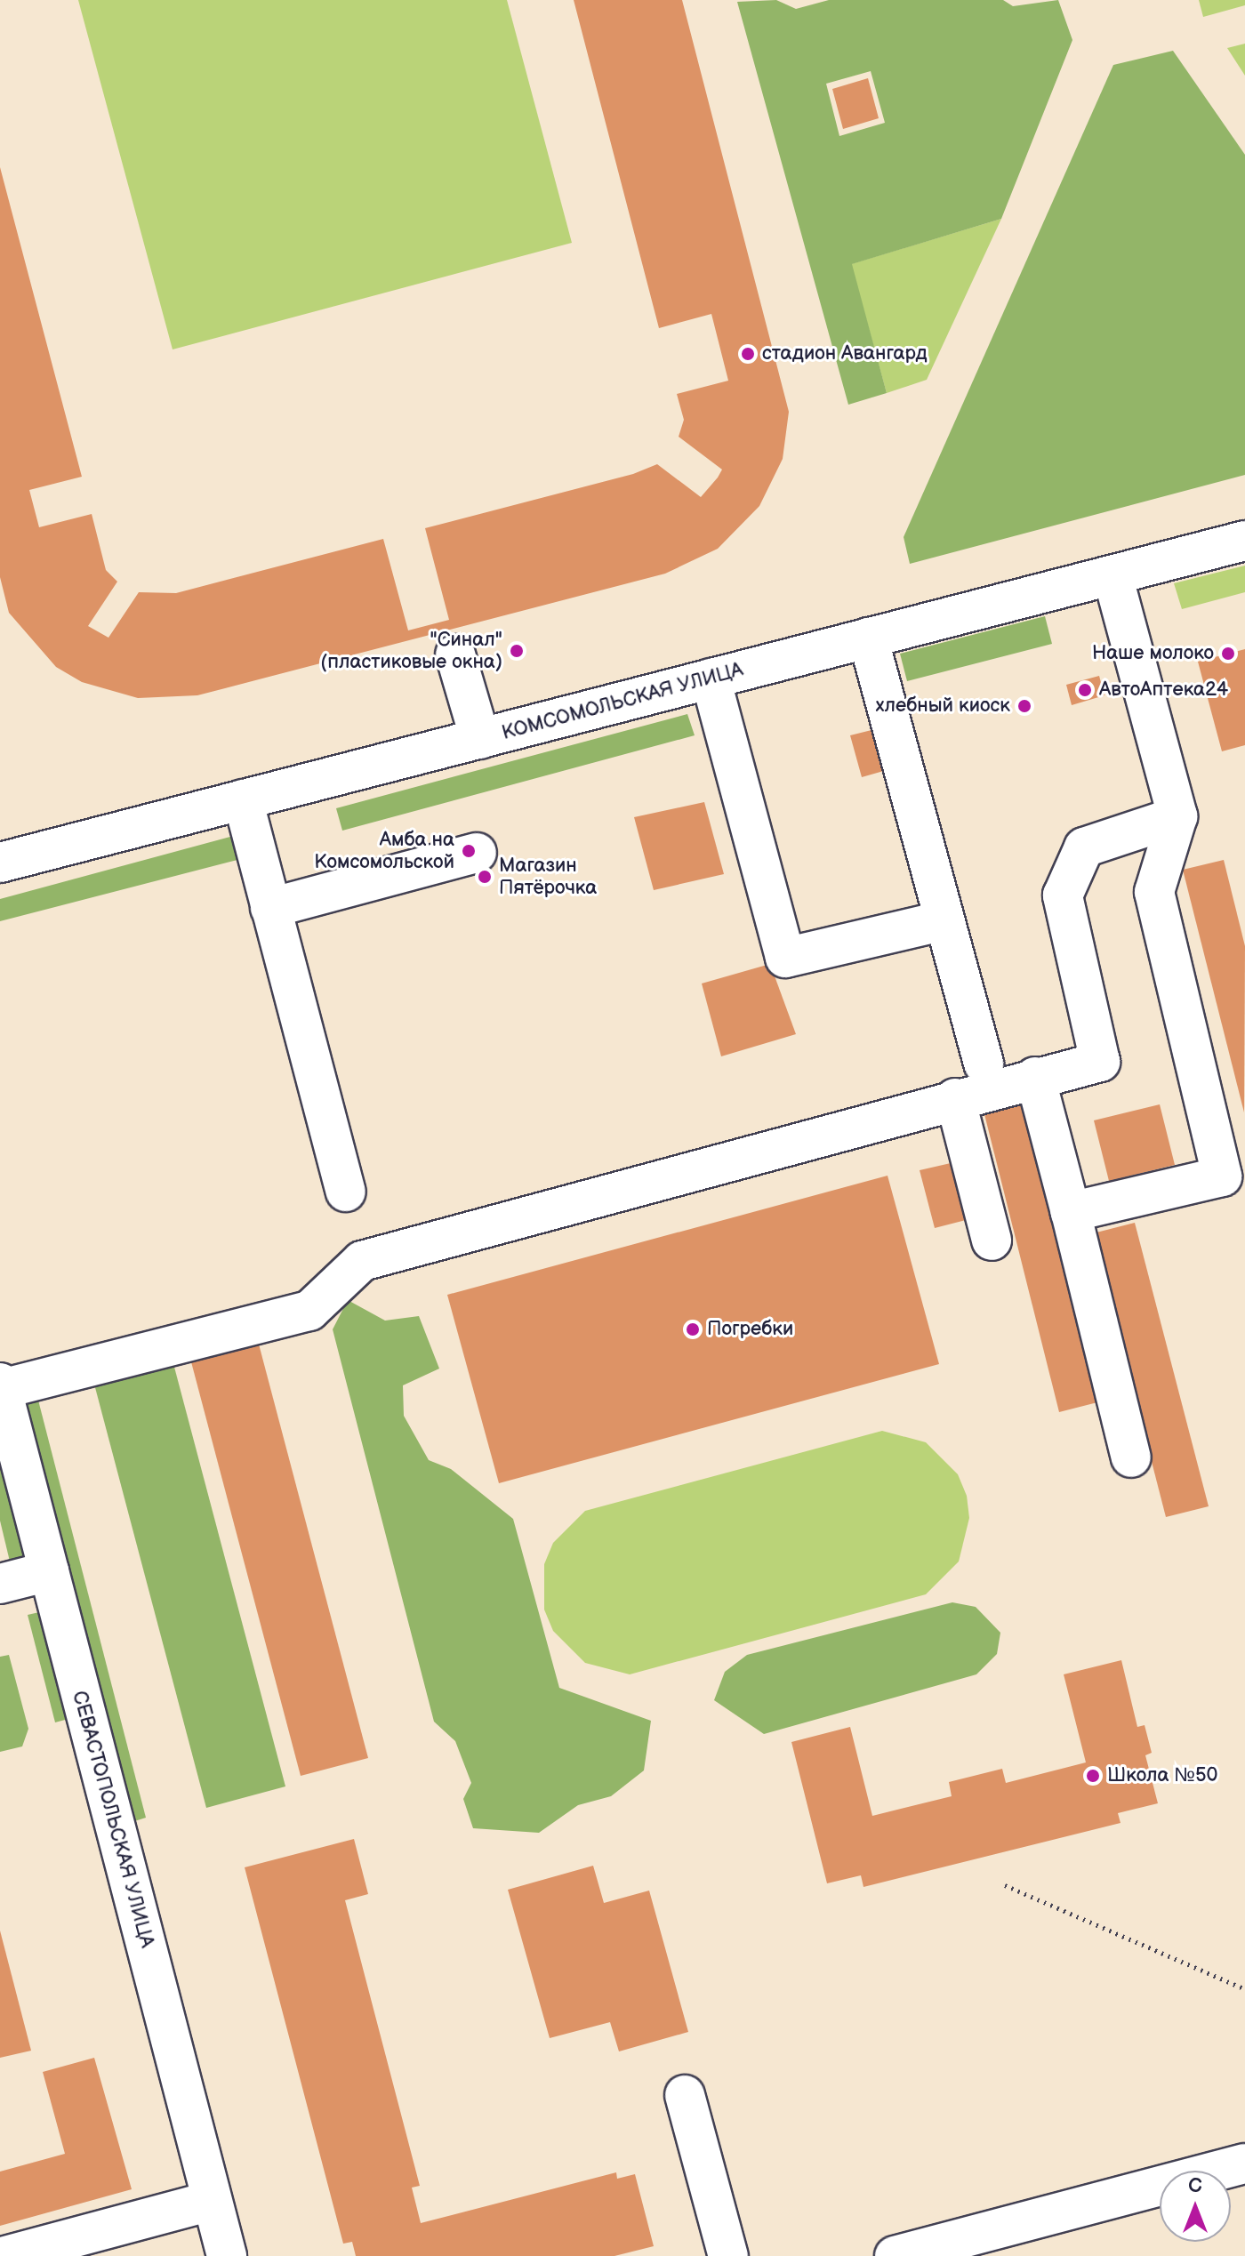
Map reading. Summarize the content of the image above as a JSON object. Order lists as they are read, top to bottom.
{
  "streets": {
    "street": ["КОМСОМОЛЬСКАЯ УЛИЦА", "СЕВАСТОПОЛЬСКАЯ УЛИЦА"]
  },
  "places": [
    "стадион Авангард",
    "\"Синал\" (пластиковые окна)",
    "Наше молоко",
    "АвтоАптека24",
    "хлебный киоск",
    "Амба на Комсомольской",
    "Магазин Пятёрочка",
    "Погребки",
    "Школа №50"
  ],
  "north": "top"
}
